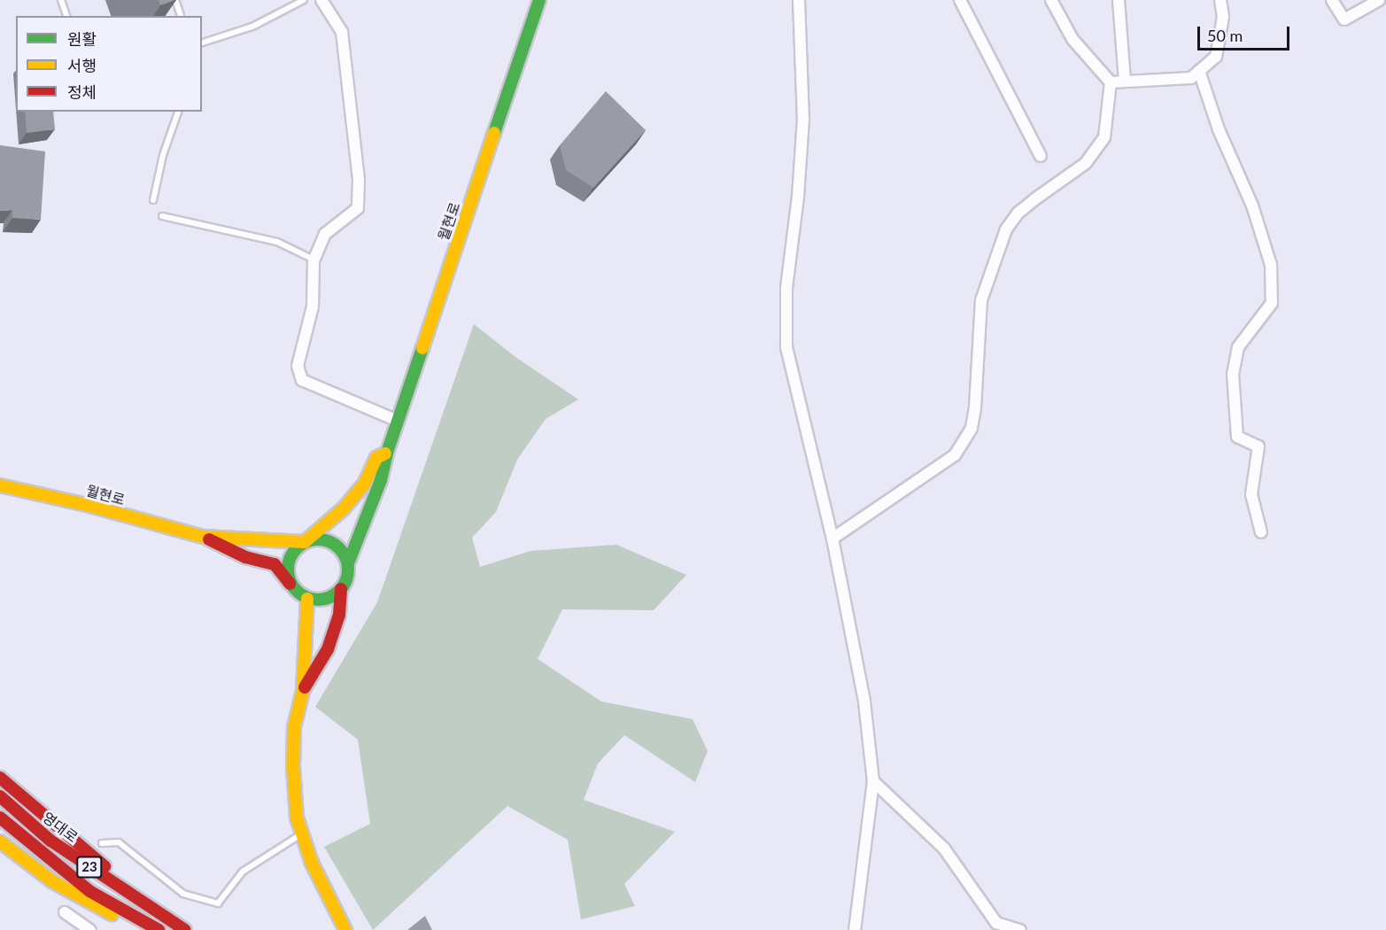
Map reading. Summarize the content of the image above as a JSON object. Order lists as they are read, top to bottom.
{
  "streets": {
    "main road": ["월현로", "영대로", "23"]
  },
  "legend": ["원활", "서행", "정체"],
  "scale_bar": "50 m"
}
